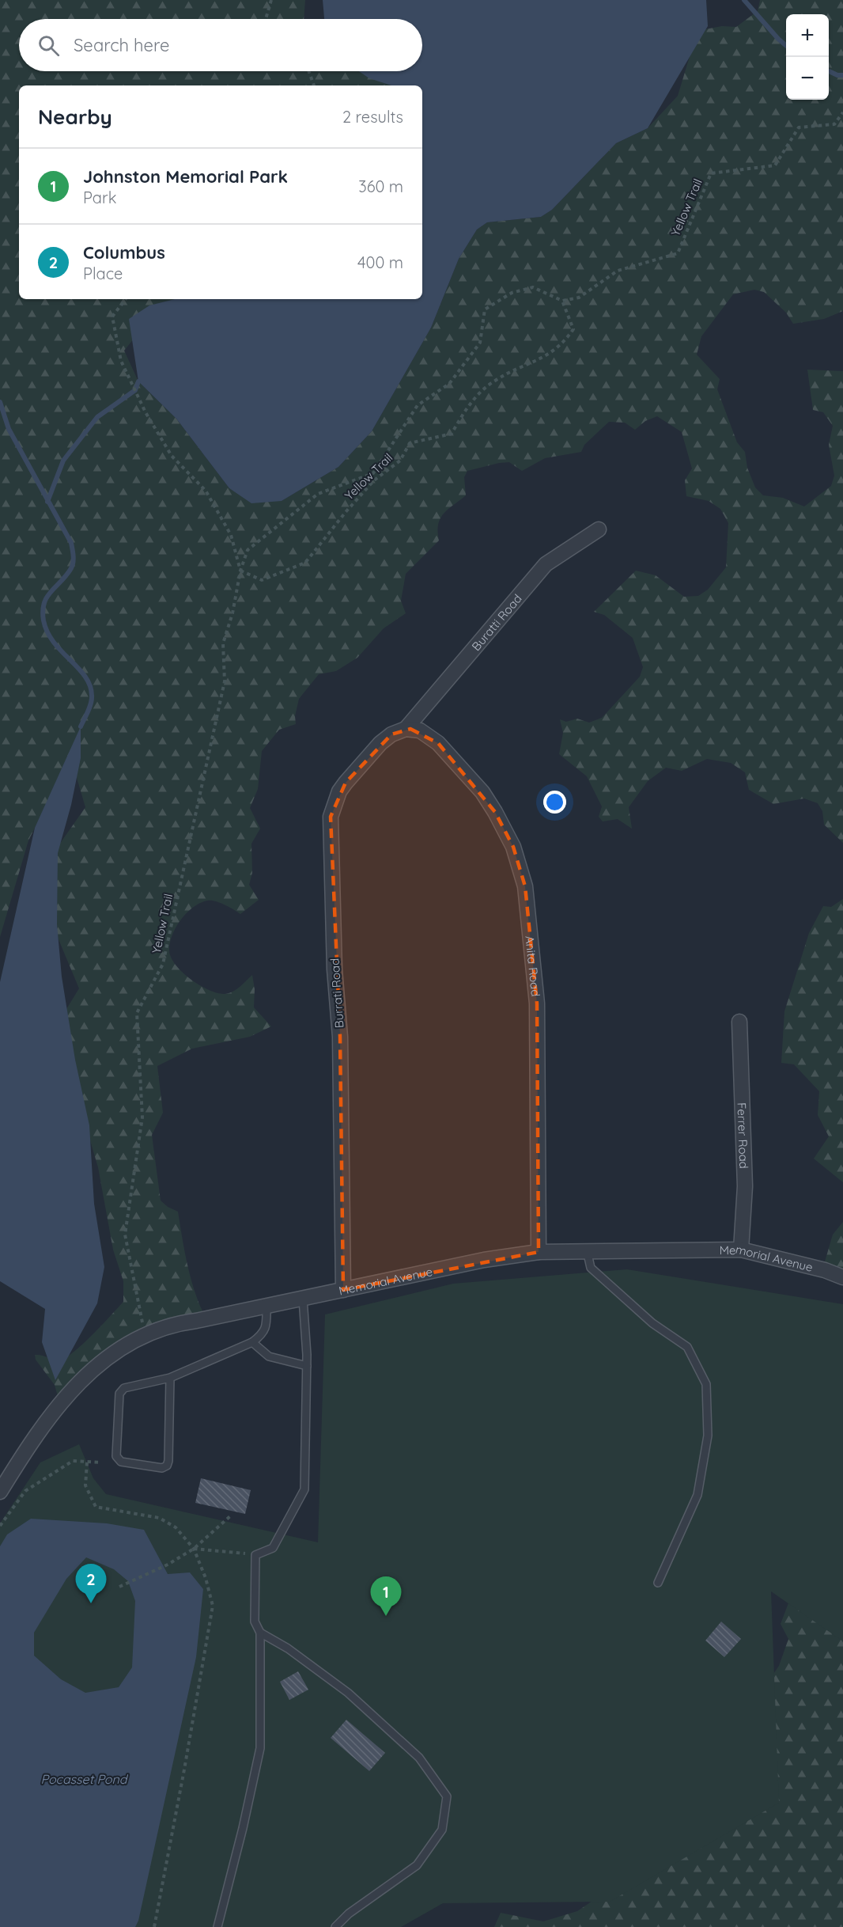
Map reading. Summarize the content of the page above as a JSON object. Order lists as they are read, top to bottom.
{
  "streets": {
    "street": [
      "Buratti Road",
      "Anita Road",
      "Burrati Road",
      "Ferrer Road",
      "Memorial Avenue"
    ],
    "path": ["Yellow Trail"]
  },
  "crossings": [
    ["Yellow Trail", "Memorial Avenue"],
    ["Buratti Road", "Anita Road"],
    ["Buratti Road", "Burrati Road"],
    ["Anita Road", "Burrati Road"],
    ["Anita Road", "Memorial Avenue"],
    ["Burrati Road", "Memorial Avenue"],
    ["Ferrer Road", "Memorial Avenue"]
  ],
  "water": ["Pocasset Pond"],
  "page": {
    "map_buttons": ["+", "−"],
    "search": "Search here",
    "heading": ["Nearby", "2 results"],
    "list": [
      {
        "mark": "1",
        "name": "Johnston Memorial Park",
        "note": "Park",
        "value": "360 m"
      },
      {
        "mark": "2",
        "name": "Columbus",
        "note": "Place",
        "value": "400 m"
      }
    ],
    "pins": ["2", "1"]
  }
}
